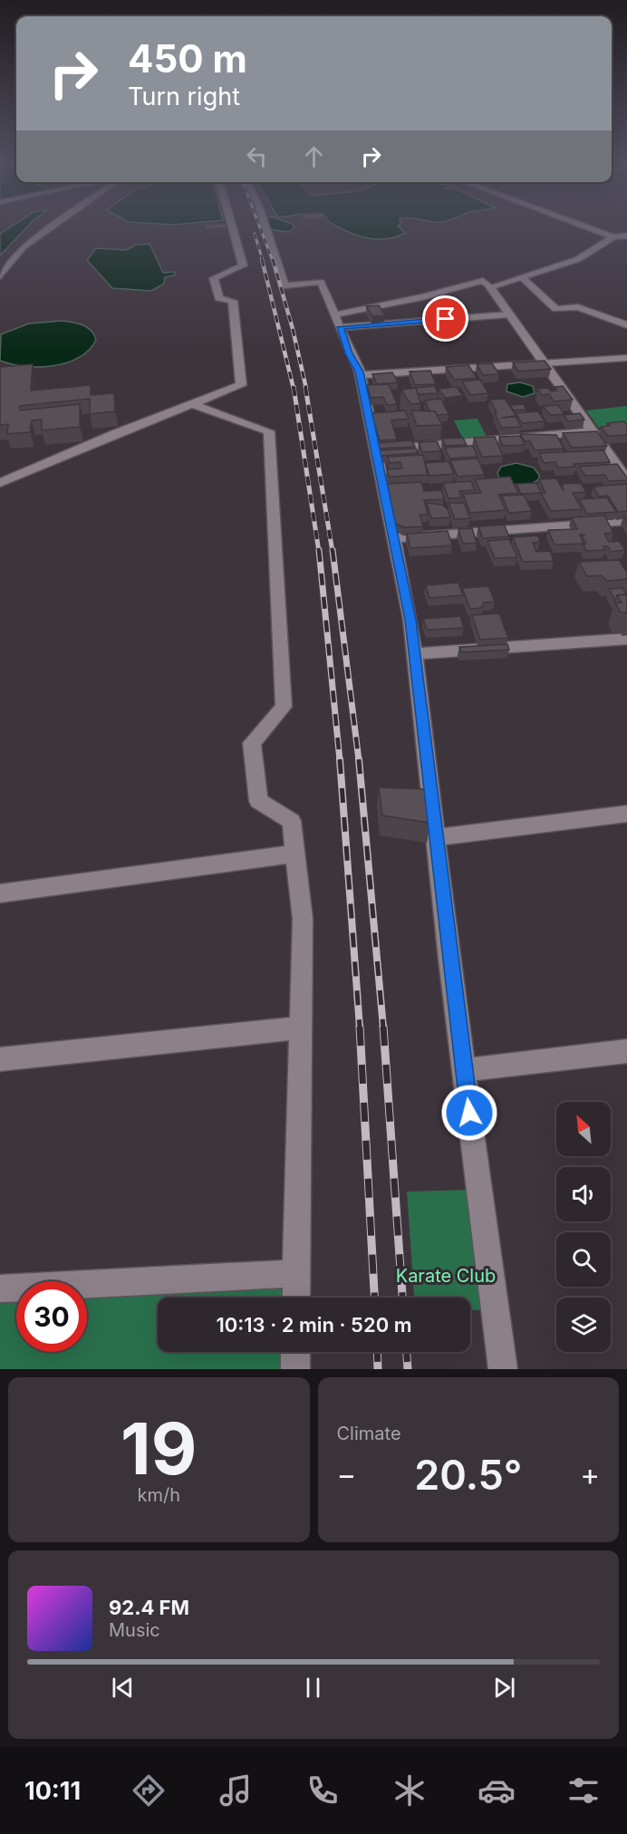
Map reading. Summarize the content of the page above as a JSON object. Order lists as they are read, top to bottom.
{
  "parks": ["Karate Club"],
  "north": "top left",
  "page": {
    "turn": ["450 m", "Turn right"],
    "limit": "30",
    "trip": "10:13 · 2 min · 520 m",
    "tile": [
      ["19", "km/h"],
      "Climate"
    ],
    "heat": ["−", "20.5°", "+"],
    "song": ["92.4 FM", "Music"],
    "tabs": "10:11"
  }
}
